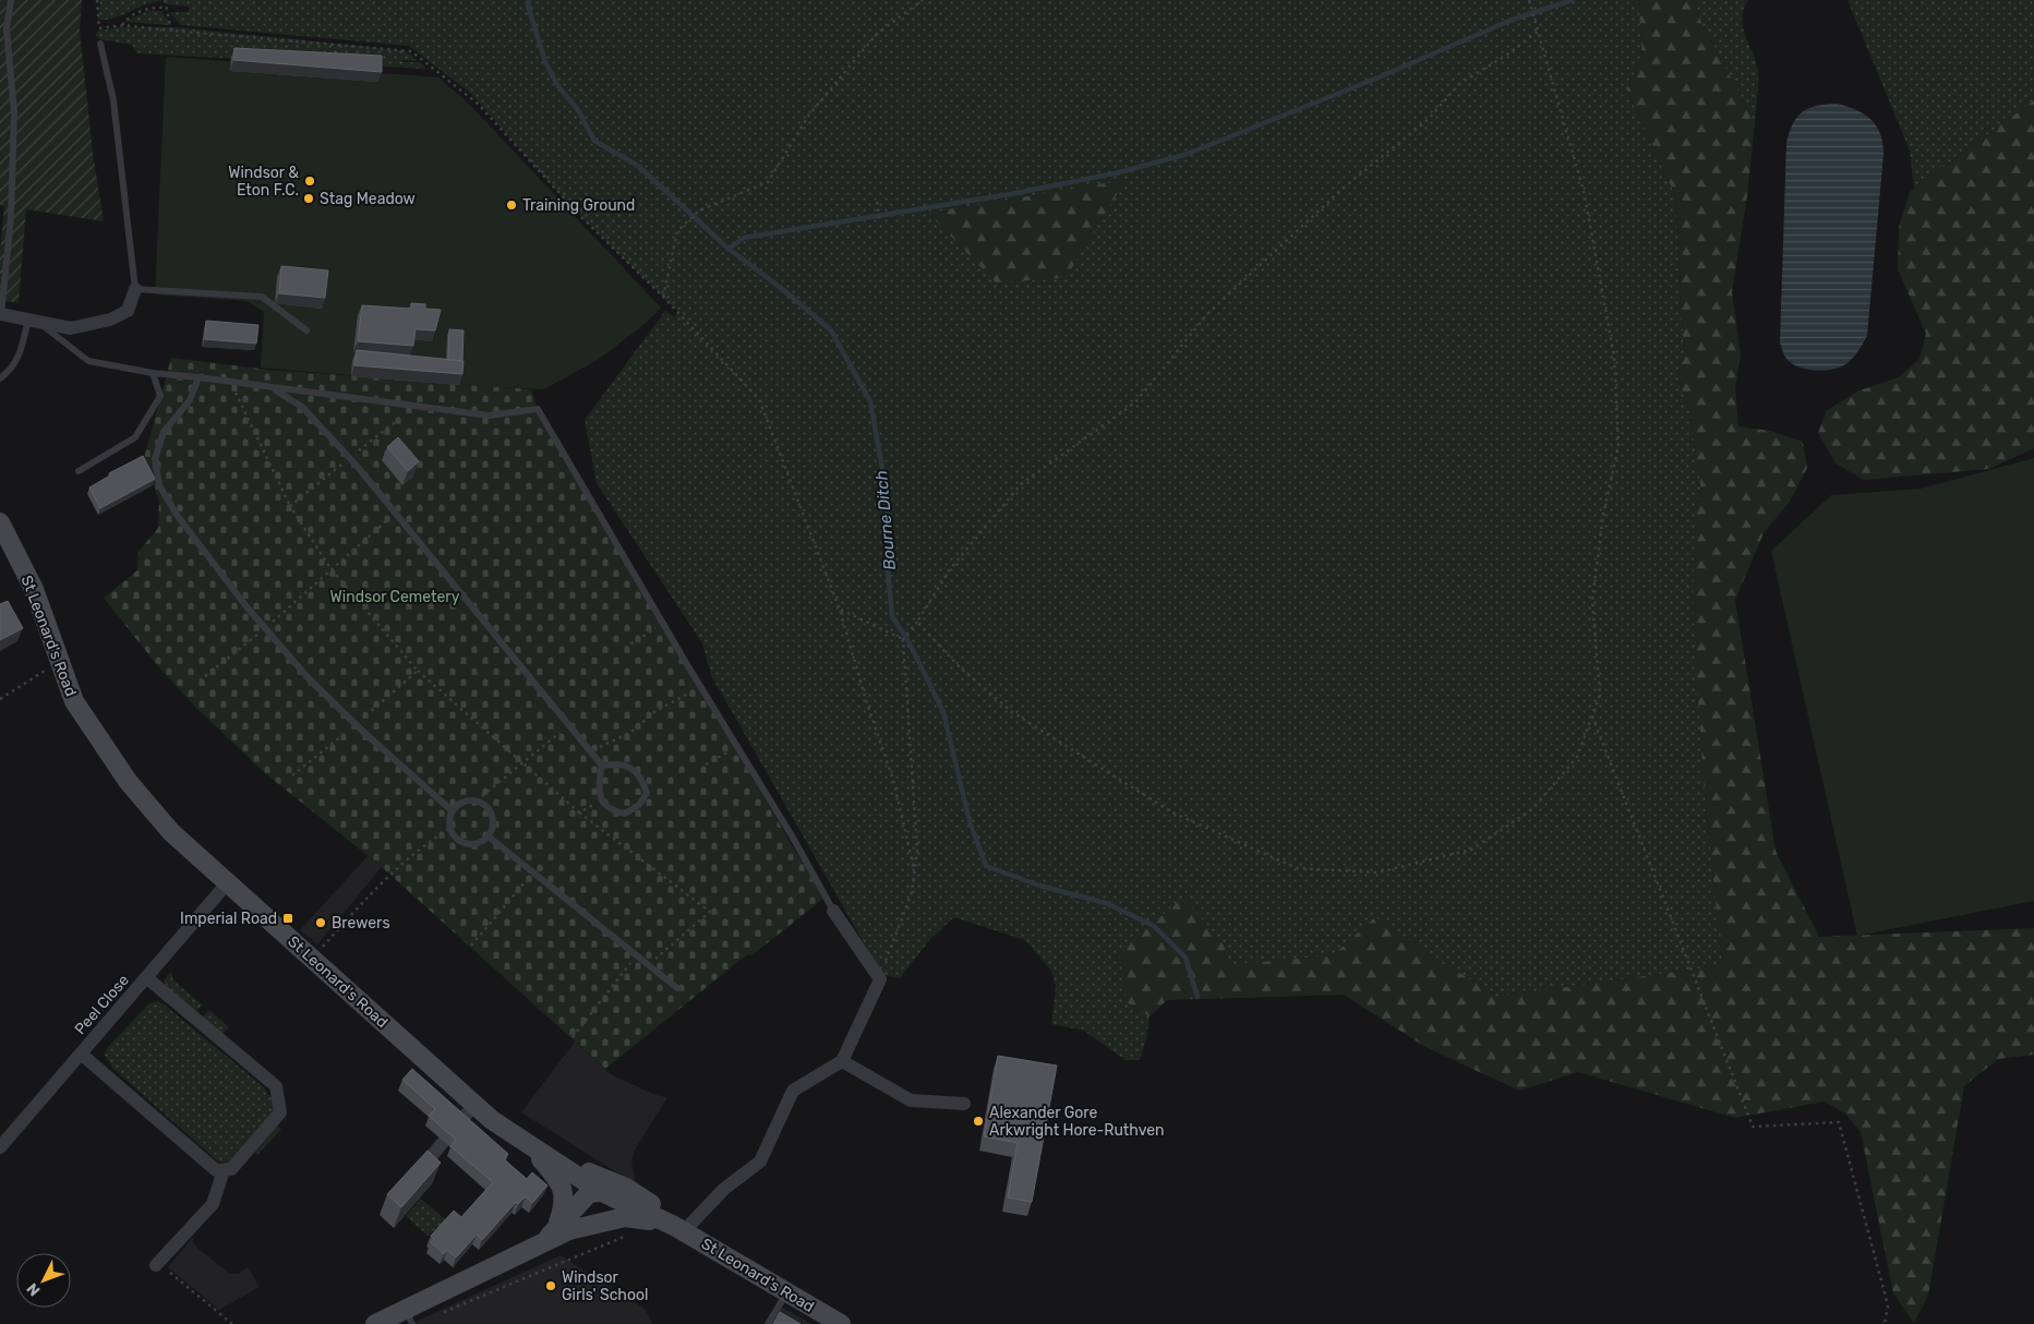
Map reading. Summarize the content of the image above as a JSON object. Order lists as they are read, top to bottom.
{
  "streets": {
    "main road": ["St Leonard's Road"],
    "street": ["Peel Close"]
  },
  "crossings": [
    ["St Leonard's Road", "Peel Close"]
  ],
  "water": ["Bourne Ditch"],
  "parks": ["Windsor Cemetery"],
  "places": {
    "other": [
      "Windsor & Eton F.C.",
      "Stag Meadow",
      "Training Ground",
      "Brewers",
      "Alexander Gore Arkwright Hore-Ruthven",
      "Windsor Girls' School"
    ],
    "transit": ["Imperial Road"]
  },
  "north": "bottom left"
}
